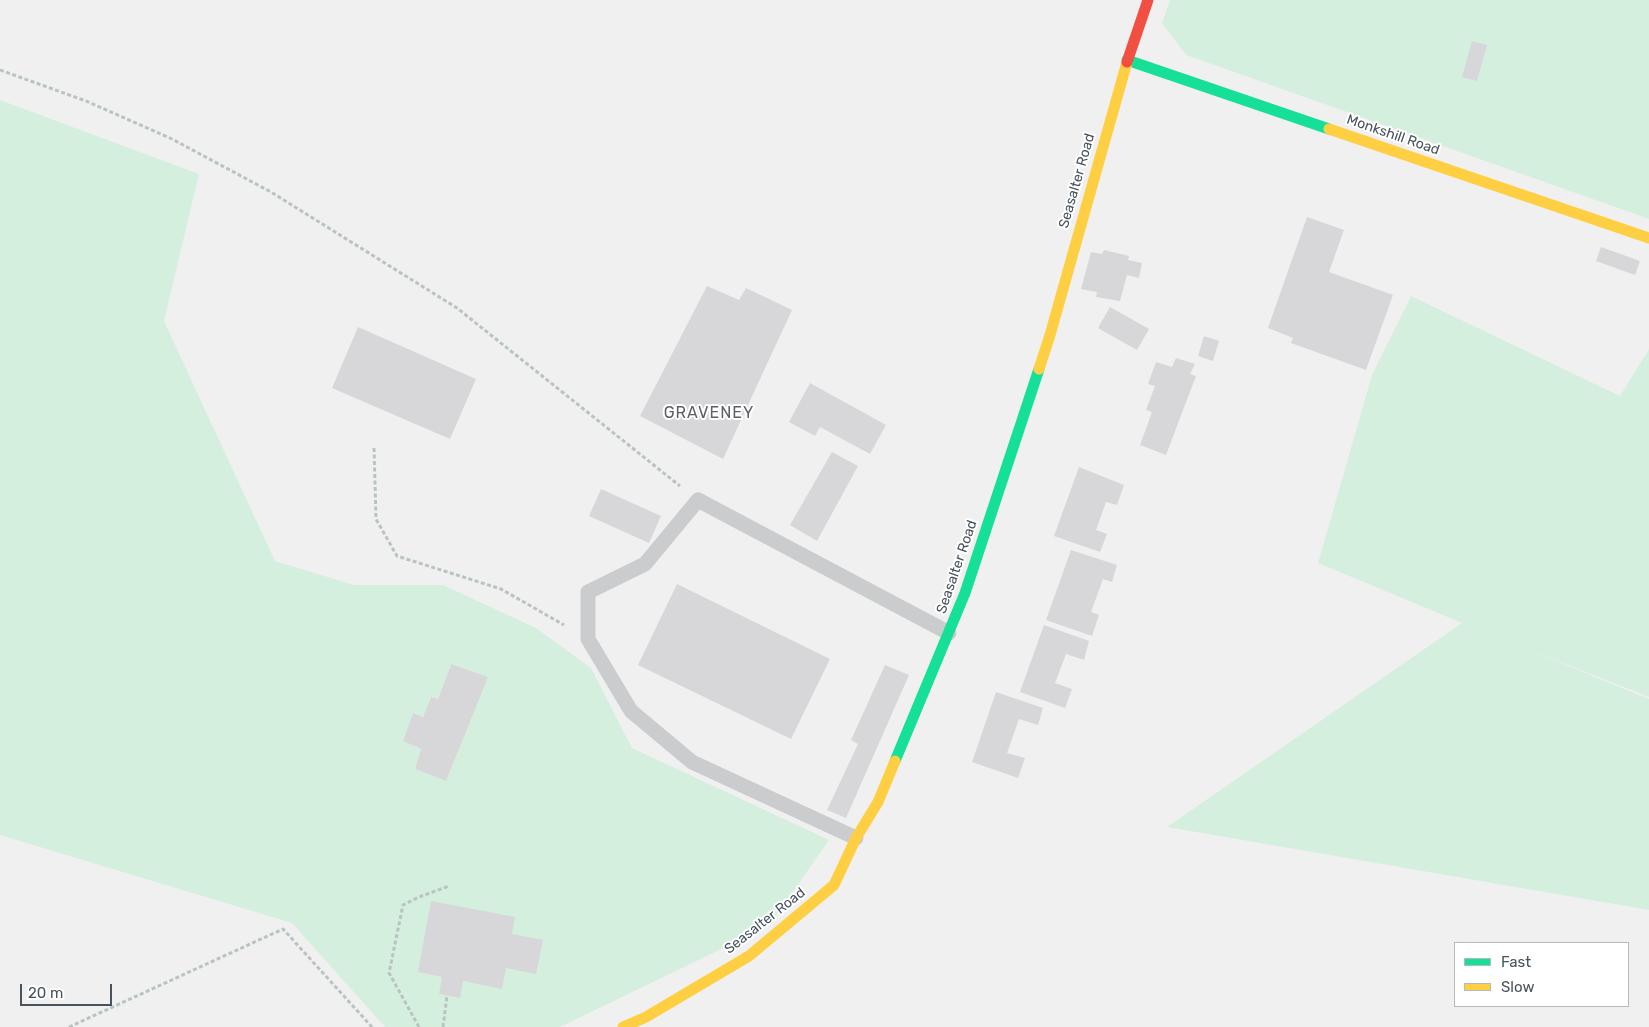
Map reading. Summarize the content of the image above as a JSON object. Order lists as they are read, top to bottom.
{
  "streets": {
    "street": ["Monkshill Road", "Seasalter Road"]
  },
  "crossings": [
    ["Monkshill Road", "Seasalter Road"]
  ],
  "districts": ["GRAVENEY"],
  "legend": ["Fast", "Slow"],
  "scale_bar": "20 m"
}
